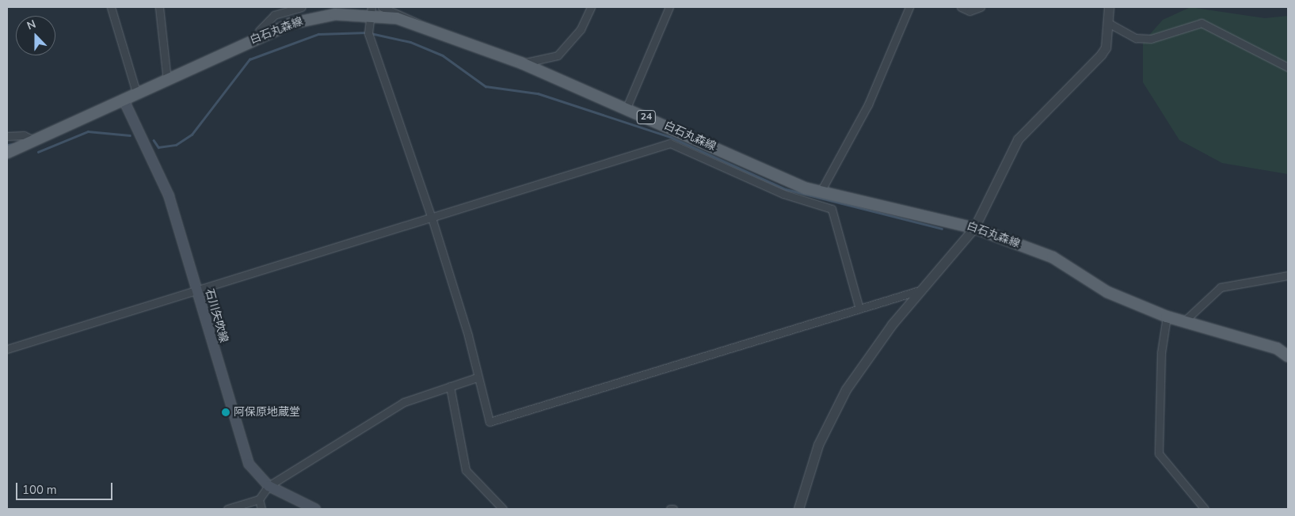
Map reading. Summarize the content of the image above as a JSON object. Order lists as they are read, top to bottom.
{
  "streets": {
    "main road": ["白石丸森線", "24", "石川矢吹線"]
  },
  "crossings": [
    ["白石丸森線", "石川矢吹線"]
  ],
  "places": ["阿保原地蔵堂"],
  "scale_bar": "100 m",
  "north": "top"
}
